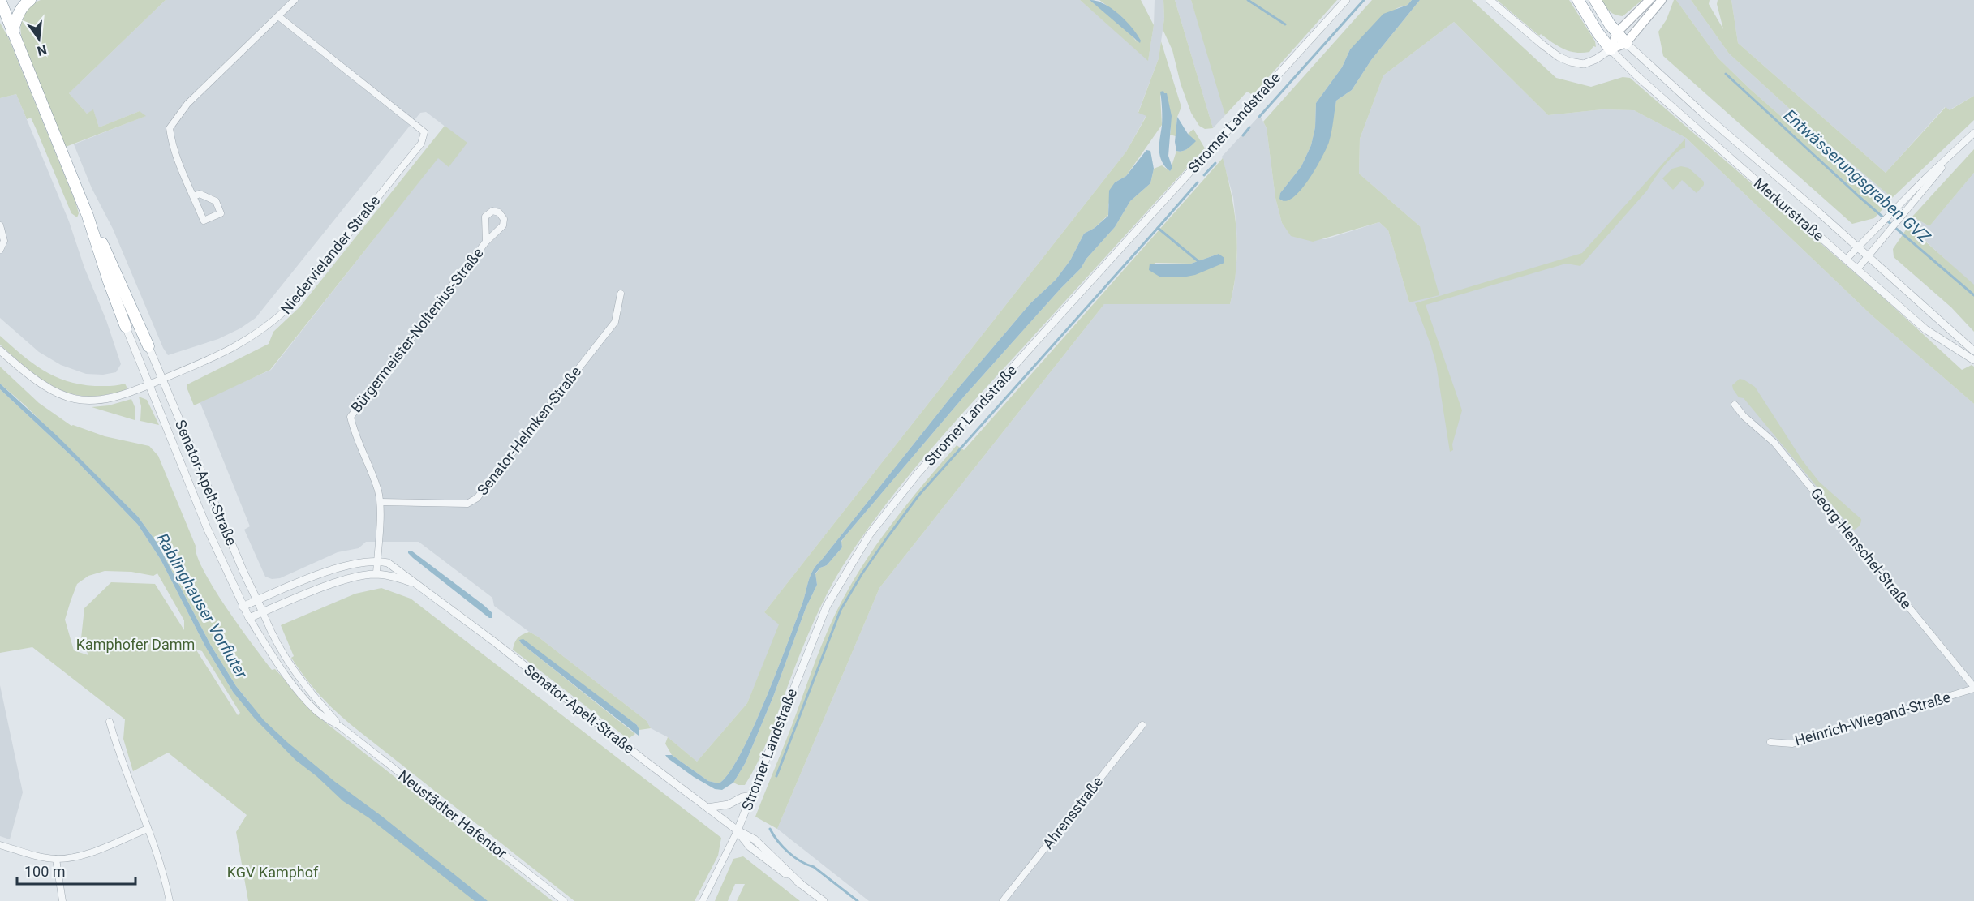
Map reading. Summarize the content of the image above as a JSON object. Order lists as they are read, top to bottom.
{
  "streets": {
    "street": [
      "Stromer Landstraße",
      "Merkurstraße",
      "Niedervielander Straße",
      "Bürgermeister-Noltenius-Straße",
      "Senator-Helmken-Straße",
      "Senator-Apelt-Straße",
      "Georg-Henschel-Straße",
      "Heinrich-Wiegand-Straße",
      "Ahrensstraße",
      "Neustädter Hafentor"
    ]
  },
  "crossings": [
    ["Stromer Landstraße", "Senator-Apelt-Straße"],
    ["Niedervielander Straße", "Senator-Apelt-Straße"],
    ["Bürgermeister-Noltenius-Straße", "Senator-Helmken-Straße"],
    ["Senator-Apelt-Straße", "Neustädter Hafentor"],
    ["Georg-Henschel-Straße", "Heinrich-Wiegand-Straße"]
  ],
  "water": ["Entwässerungsgraben GVZ", "Rablinghauser Vorfluter"],
  "parks": ["Kamphofer Damm", "KGV Kamphof"],
  "scale_bar": "100 m",
  "north": "bottom"
}
